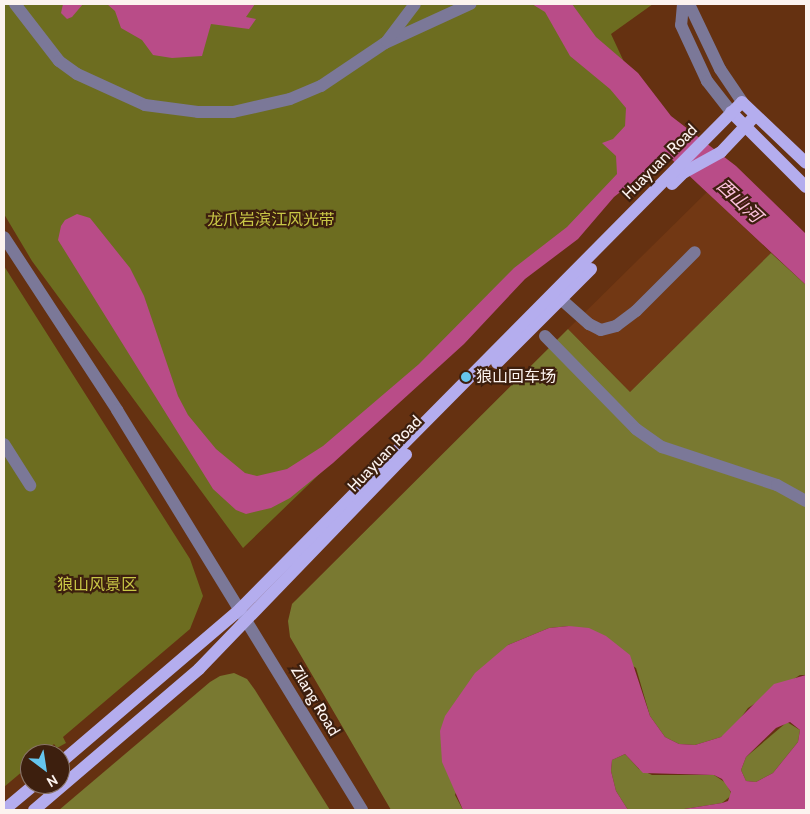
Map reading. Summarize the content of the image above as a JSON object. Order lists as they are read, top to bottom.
{
  "streets": {
    "main road": ["Huayuan Road"],
    "street": ["Zilang Road"]
  },
  "crossings": [
    ["Huayuan Road", "Zilang Road"]
  ],
  "water": ["西山河"],
  "parks": ["龙爪岩滨江风光带", "狼山风景区"],
  "places": ["狼山回车场"],
  "north": "bottom right"
}
